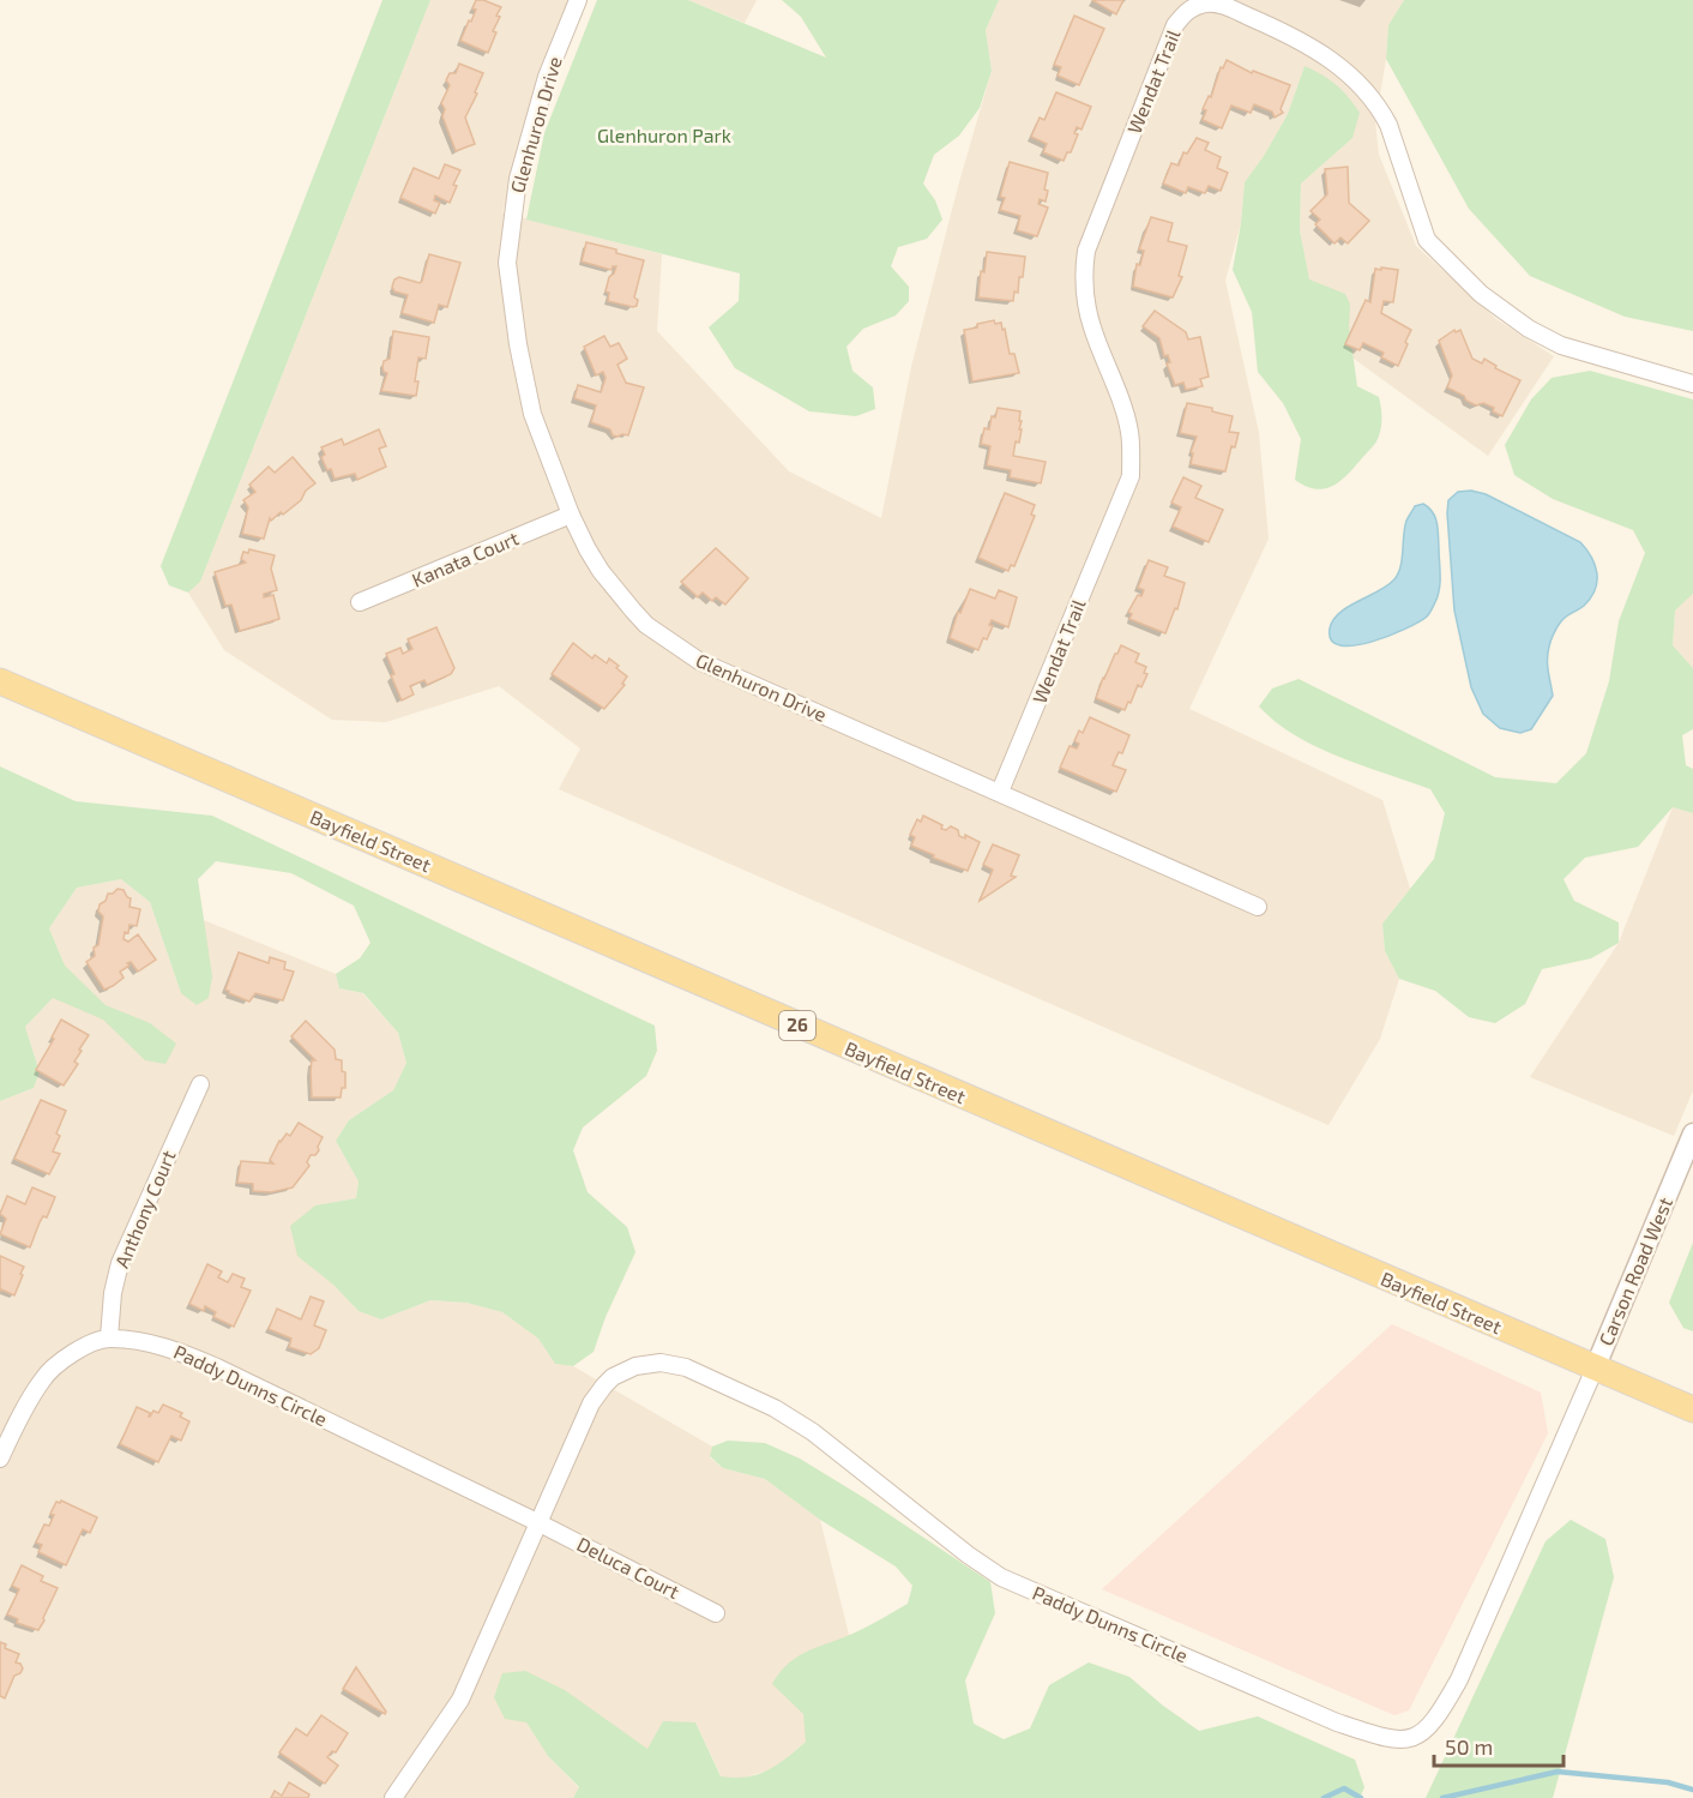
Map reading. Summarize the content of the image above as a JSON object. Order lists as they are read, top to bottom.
{
  "streets": {
    "main road": ["Bayfield Street", "26"],
    "street": [
      "Wendat Trail",
      "Glenhuron Drive",
      "Kanata Court",
      "Anthony Court",
      "Carson Road West",
      "Paddy Dunns Circle",
      "Deluca Court"
    ]
  },
  "crossings": [
    ["Wendat Trail", "Glenhuron Drive"],
    ["Glenhuron Drive", "Kanata Court"],
    ["Bayfield Street", "Carson Road West"],
    ["Bayfield Street", "Paddy Dunns Circle"],
    ["Anthony Court", "Paddy Dunns Circle"],
    ["Carson Road West", "Paddy Dunns Circle"],
    ["Paddy Dunns Circle", "Deluca Court"]
  ],
  "parks": ["Glenhuron Park"],
  "scale_bar": "50 m"
}
